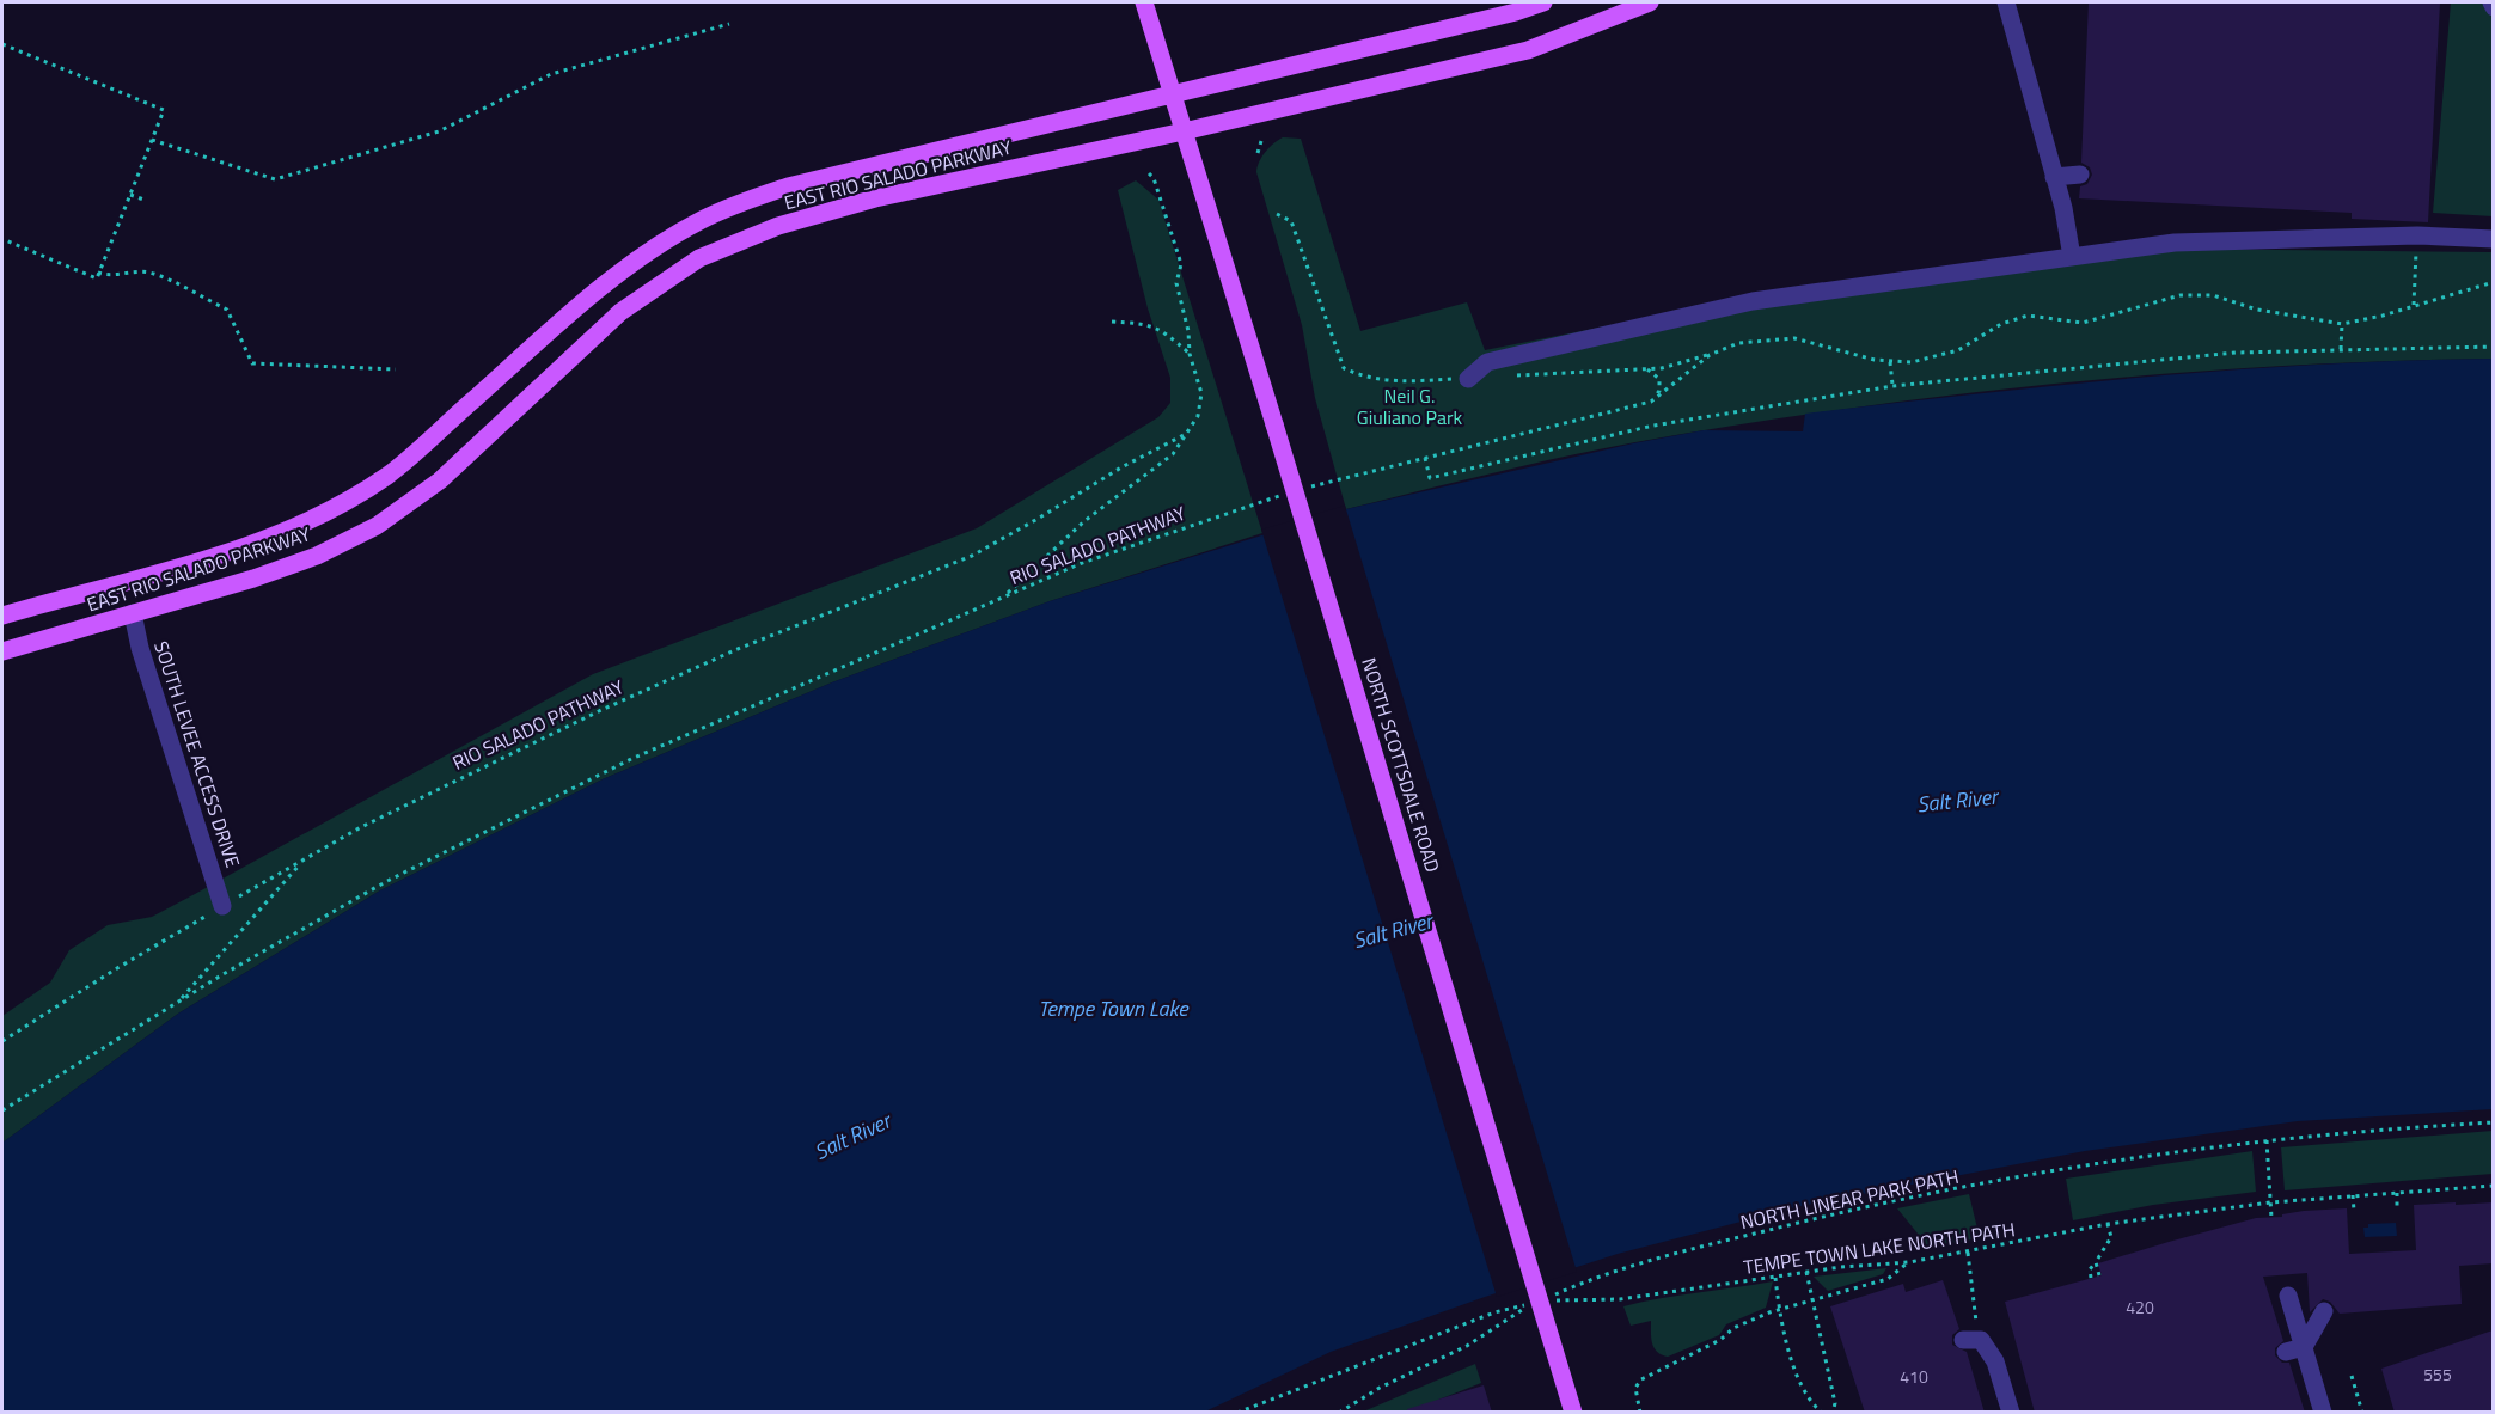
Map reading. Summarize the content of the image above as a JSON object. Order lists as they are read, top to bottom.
{
  "streets": {
    "main road": ["EAST RIO SALADO PARKWAY", "NORTH SCOTTSDALE ROAD"],
    "street": ["SOUTH LEVEE ACCESS DRIVE"],
    "path": ["RIO SALADO PATHWAY", "NORTH LINEAR PARK PATH", "TEMPE TOWN LAKE NORTH PATH"]
  },
  "crossings": [
    ["EAST RIO SALADO PARKWAY", "SOUTH LEVEE ACCESS DRIVE"],
    ["EAST RIO SALADO PARKWAY", "NORTH SCOTTSDALE ROAD"],
    ["RIO SALADO PATHWAY", "SOUTH LEVEE ACCESS DRIVE"],
    ["NORTH LINEAR PARK PATH", "TEMPE TOWN LAKE NORTH PATH"]
  ],
  "water": ["Salt River", "Tempe Town Lake"],
  "parks": ["Neil G. Giuliano Park"],
  "house_numbers": ["420", "555", "410"]
}
